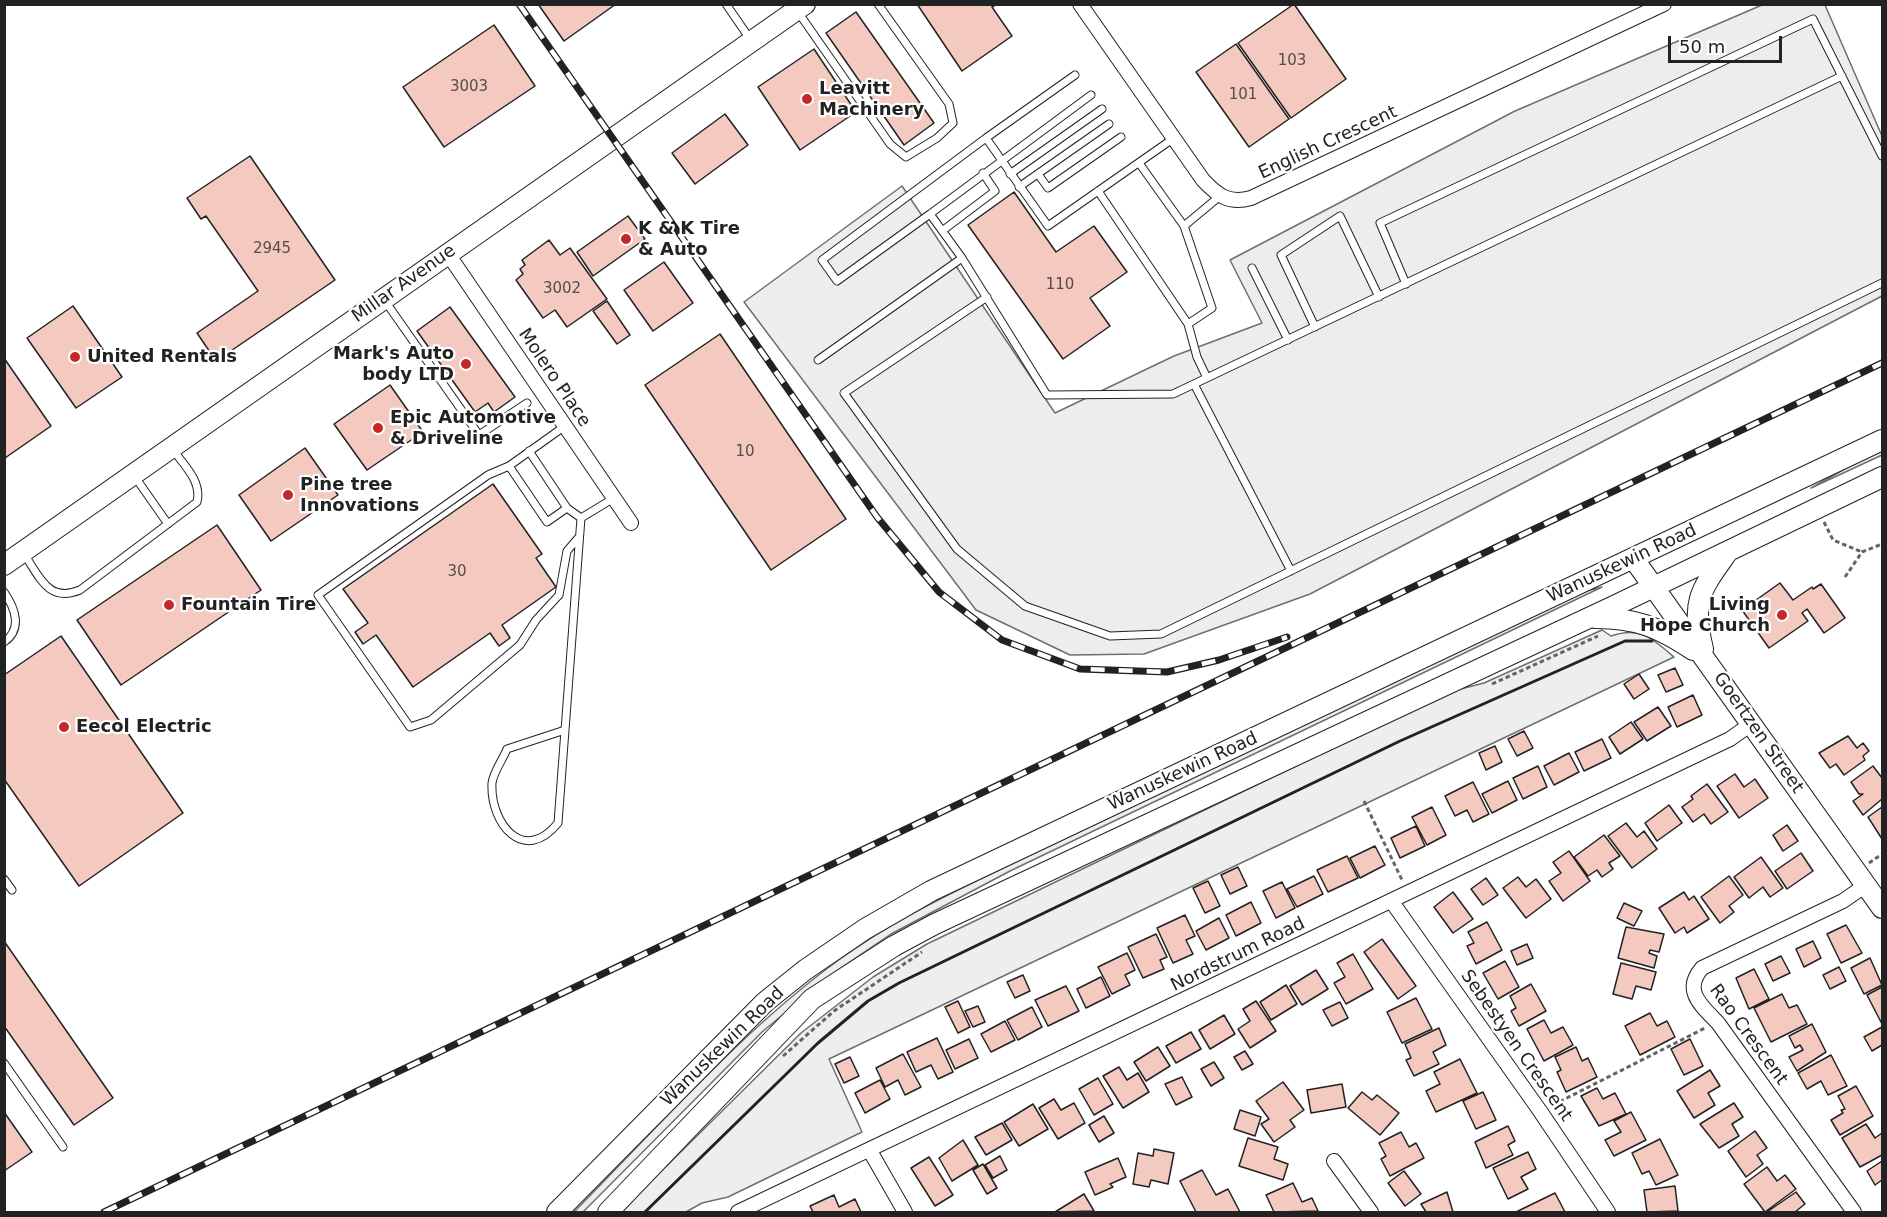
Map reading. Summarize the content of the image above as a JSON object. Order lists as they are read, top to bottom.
{
  "streets": {
    "main road": ["Millar Avenue", "Wanuskewin Road", "Goertzen Street"],
    "street": [
      "English Crescent",
      "Molero Place",
      "Nordstrum Road",
      "Rao Crescent",
      "Sebestyen Crescent"
    ]
  },
  "crossings": [
    ["Millar Avenue", "Molero Place"],
    ["Wanuskewin Road", "Goertzen Street"],
    ["Goertzen Street", "Nordstrum Road"],
    ["Goertzen Street", "Rao Crescent"],
    ["Nordstrum Road", "Sebestyen Crescent"]
  ],
  "places": [
    "Leavitt Machinery",
    "K & K Tire & Auto",
    "United Rentals",
    "Mark's Auto body LTD",
    "Epic Automotive & Driveline",
    "Pine tree Innovations",
    "Fountain Tire",
    "Living Hope Church",
    "Eecol Electric"
  ],
  "house_numbers": [
    "103",
    "3003",
    "101",
    "2945",
    "110",
    "3002",
    "10",
    "30"
  ],
  "scale_bar": "50 m"
}
